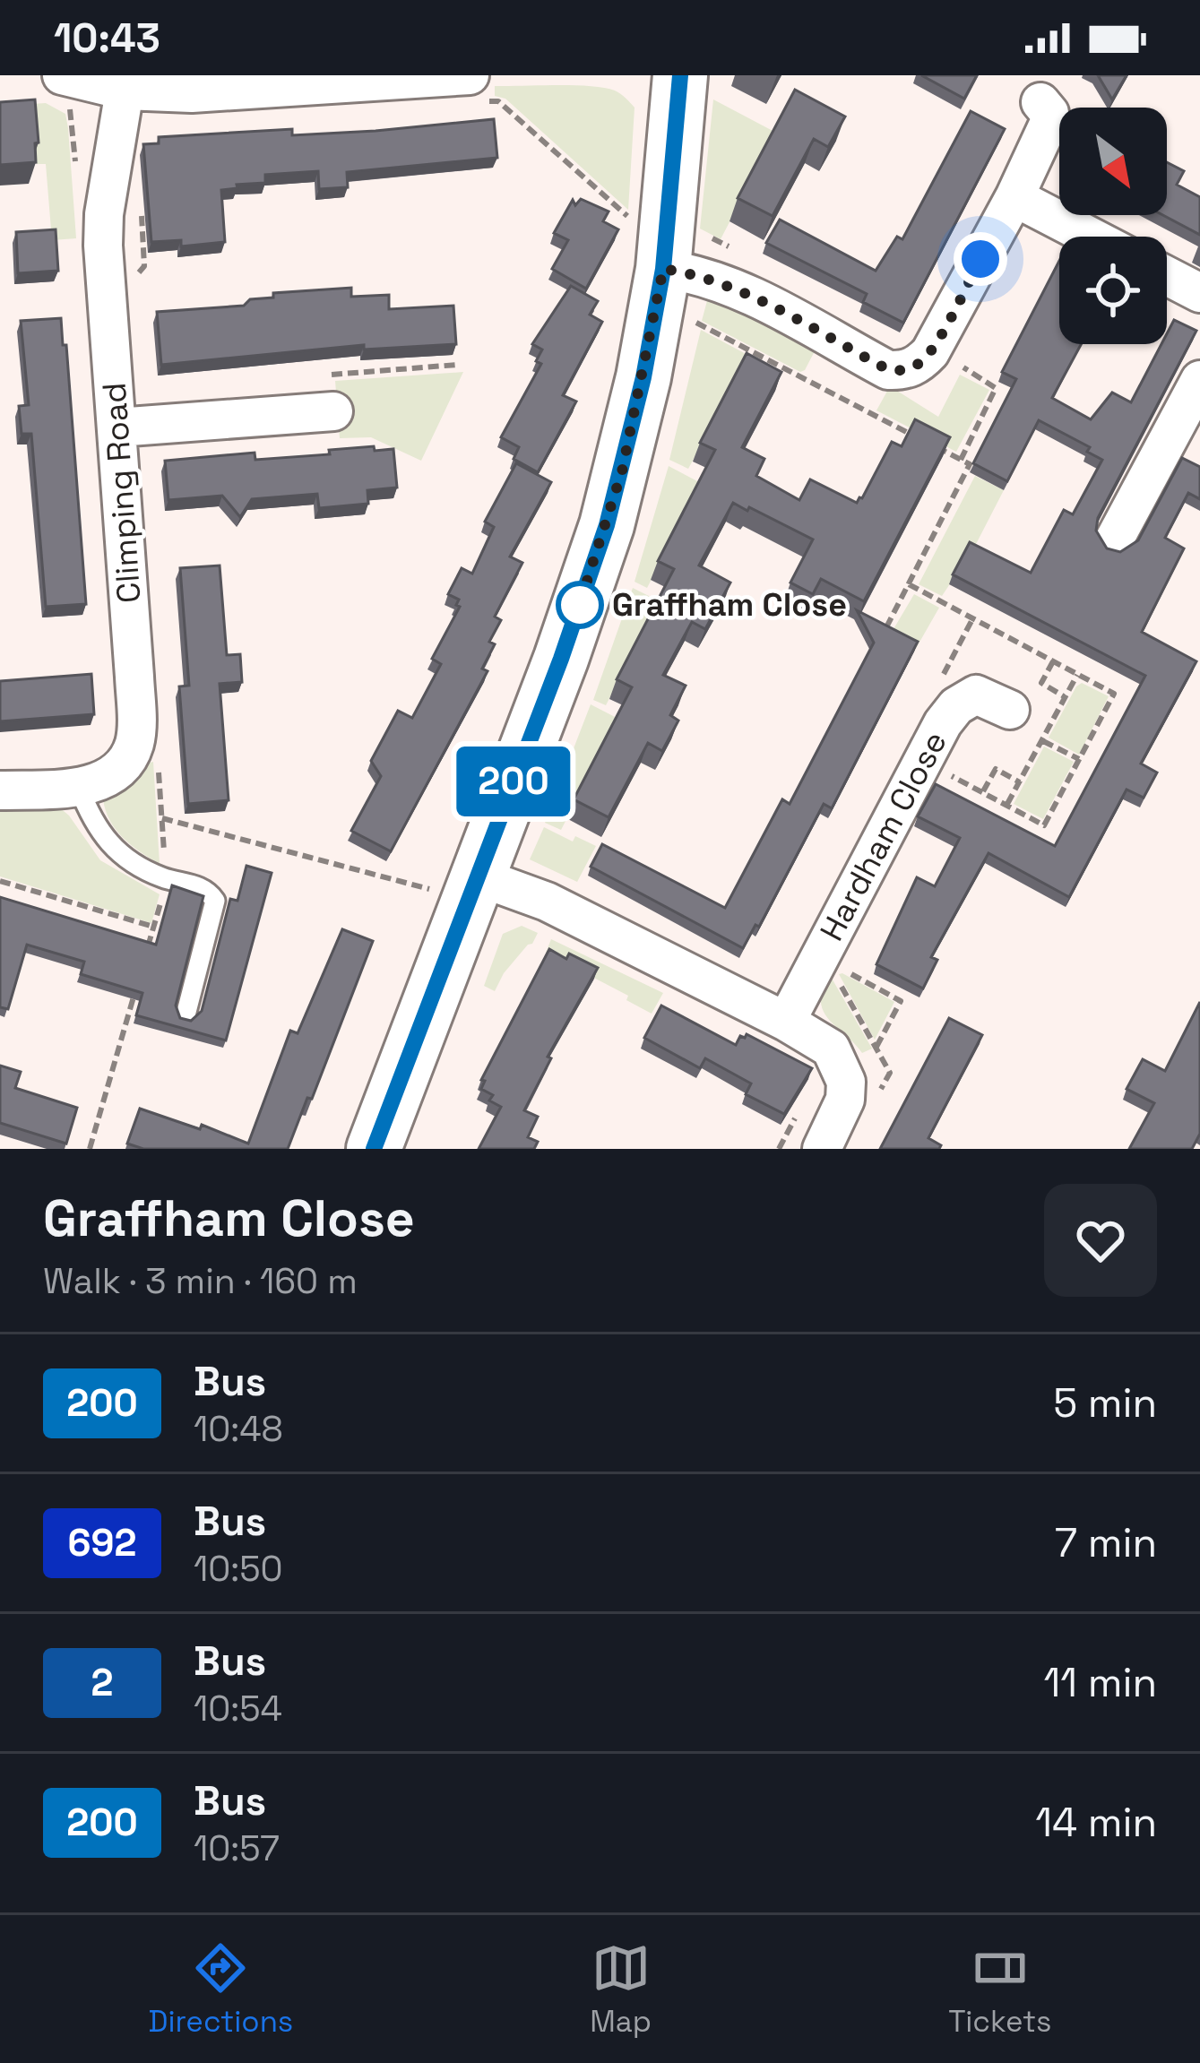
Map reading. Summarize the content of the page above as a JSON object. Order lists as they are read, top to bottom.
{
  "streets": {
    "street": ["Climping Road", "Hardham Close"]
  },
  "places": ["Graffham Close"],
  "lines": ["bus line 200"],
  "north": "bottom right",
  "page": {
    "status": "10:43",
    "on_map": "200",
    "heading": ["Graffham Close", "Walk · 3 min · 160 m"],
    "list": [
      {
        "mark": "200",
        "name": "Bus",
        "note": "10:48",
        "value": "5 min"
      },
      {
        "mark": "692",
        "name": "Bus",
        "note": "10:50",
        "value": "7 min"
      },
      {
        "mark": "2",
        "name": "Bus",
        "note": "10:54",
        "value": "11 min"
      },
      {
        "mark": "200",
        "name": "Bus",
        "note": "10:57",
        "value": "14 min"
      }
    ],
    "tabs": ["Directions", "Map", "Tickets"]
  }
}
